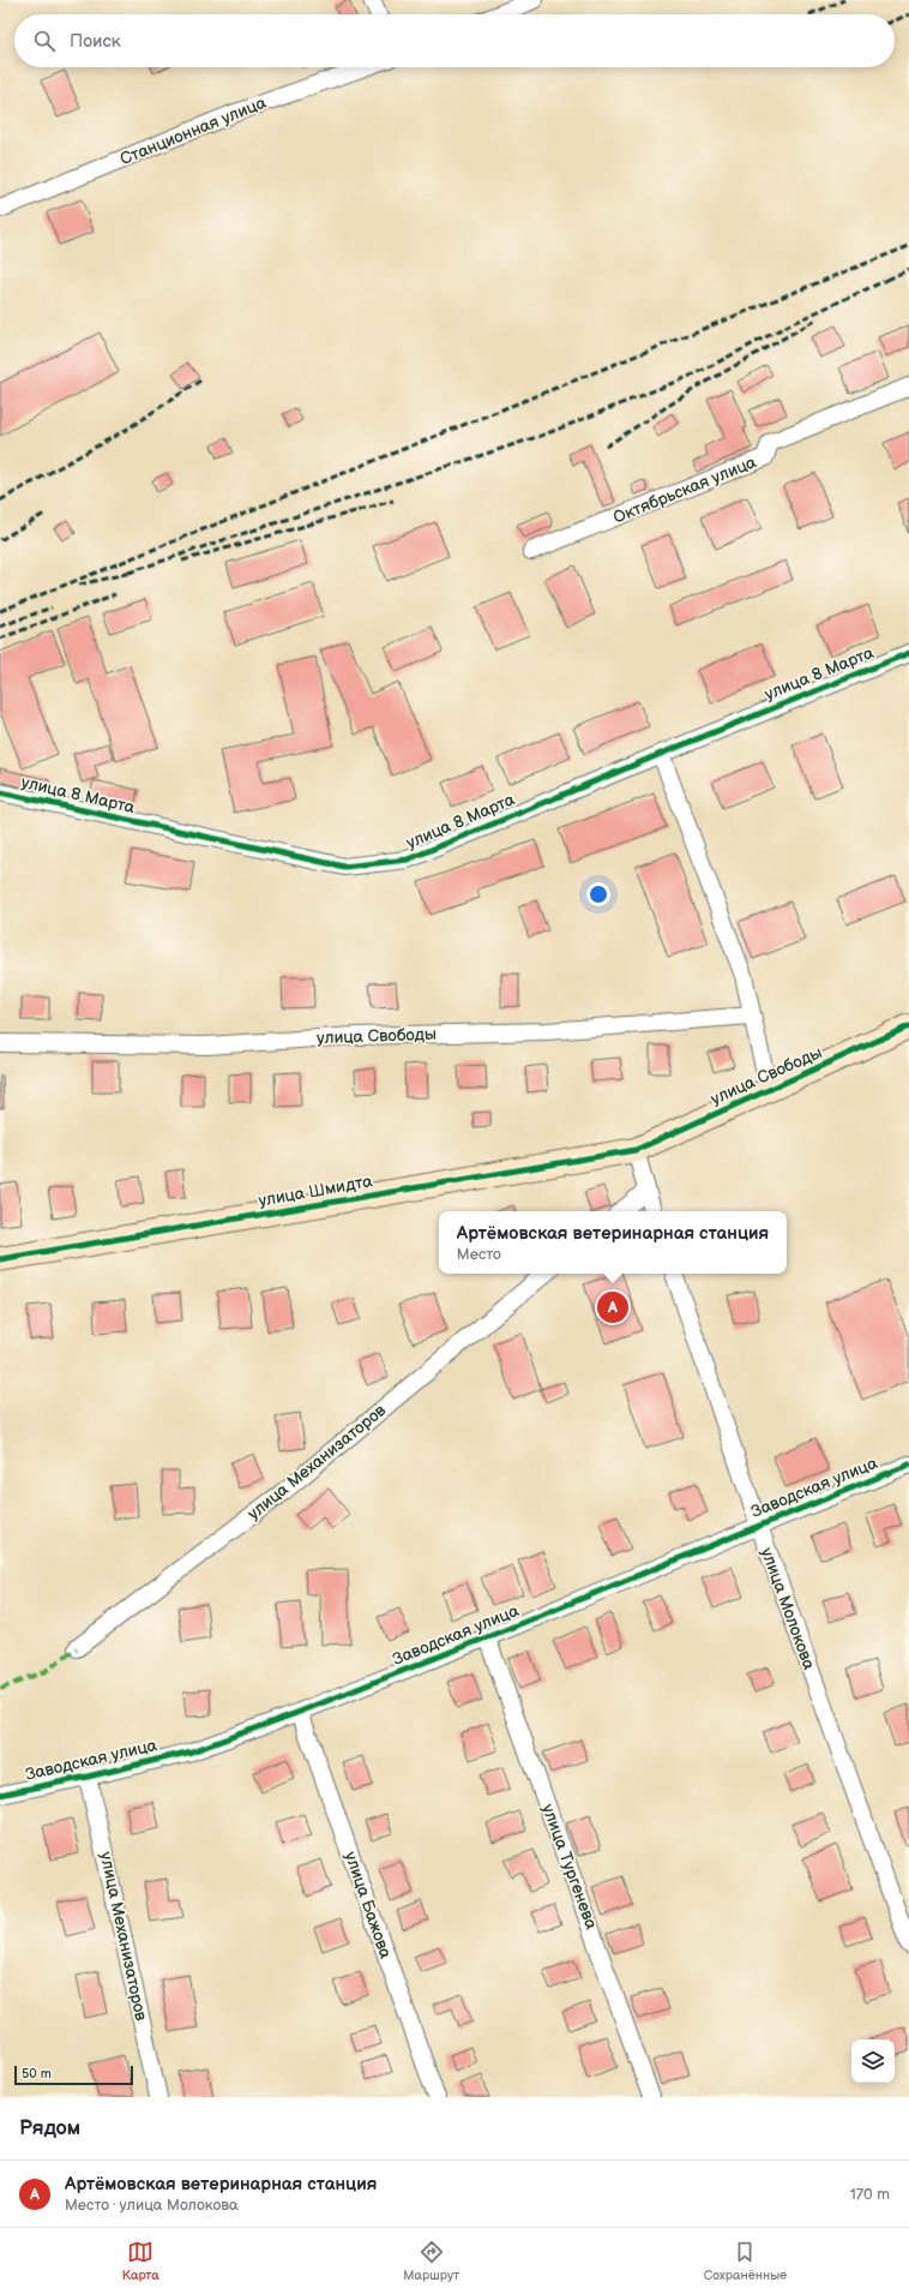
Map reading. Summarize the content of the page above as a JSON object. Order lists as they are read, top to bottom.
{
  "streets": {
    "street": [
      "Станционная улица",
      "Октябрьская улица",
      "улица 8 Марта",
      "улица Свободы",
      "улица Шмидта",
      "улица Механизаторов",
      "Заводская улица",
      "улица Молокова",
      "улица Тургенева",
      "улица Бажова"
    ]
  },
  "crossings": [
    ["улица Свободы", "улица Шмидта"],
    ["улица Механизаторов", "Заводская улица"],
    ["Заводская улица", "улица Молокова"],
    ["Заводская улица", "улица Тургенева"],
    ["Заводская улица", "улица Бажова"]
  ],
  "scale_bar": "50 m",
  "page": {
    "search": "Поиск",
    "popup": ["Артёмовская ветеринарная станция", "Место"],
    "pins": "A",
    "scale": "50 m",
    "heading": "Рядом",
    "list": [
      {
        "mark": "A",
        "name": "Артёмовская ветеринарная станция",
        "note": "Место · улица Молокова",
        "value": "170 m"
      }
    ],
    "nav": ["Карта", "Маршрут", "Сохранённые"]
  }
}
